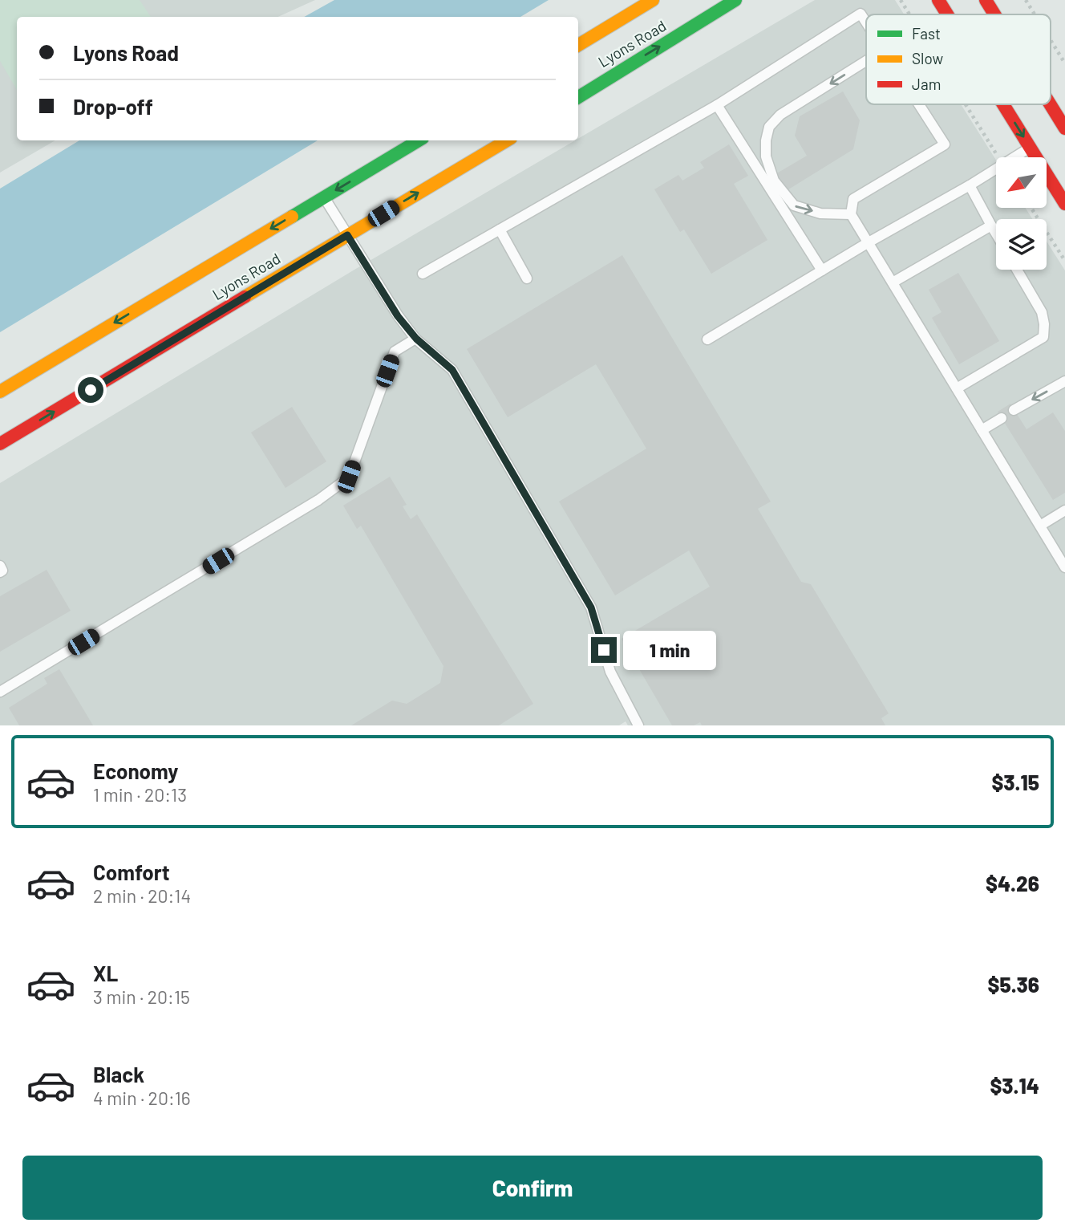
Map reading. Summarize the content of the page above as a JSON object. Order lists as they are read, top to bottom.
{
  "streets": {
    "main road": ["Lyons Road"]
  },
  "legend": ["Fast", "Slow", "Jam"],
  "north": "bottom left",
  "page": {
    "banner": ["Lyons Road", "Drop-off"],
    "bubble": "1 min",
    "list": [
      {
        "name": "Economy",
        "note": "1 min · 20:13",
        "value": "$3.15"
      },
      {
        "name": "Comfort",
        "note": "2 min · 20:14",
        "value": "$4.26"
      },
      {
        "name": "XL",
        "note": "3 min · 20:15",
        "value": "$5.36"
      },
      {
        "name": "Black",
        "note": "4 min · 20:16",
        "value": "$3.14"
      }
    ],
    "buttons": "Confirm"
  }
}
